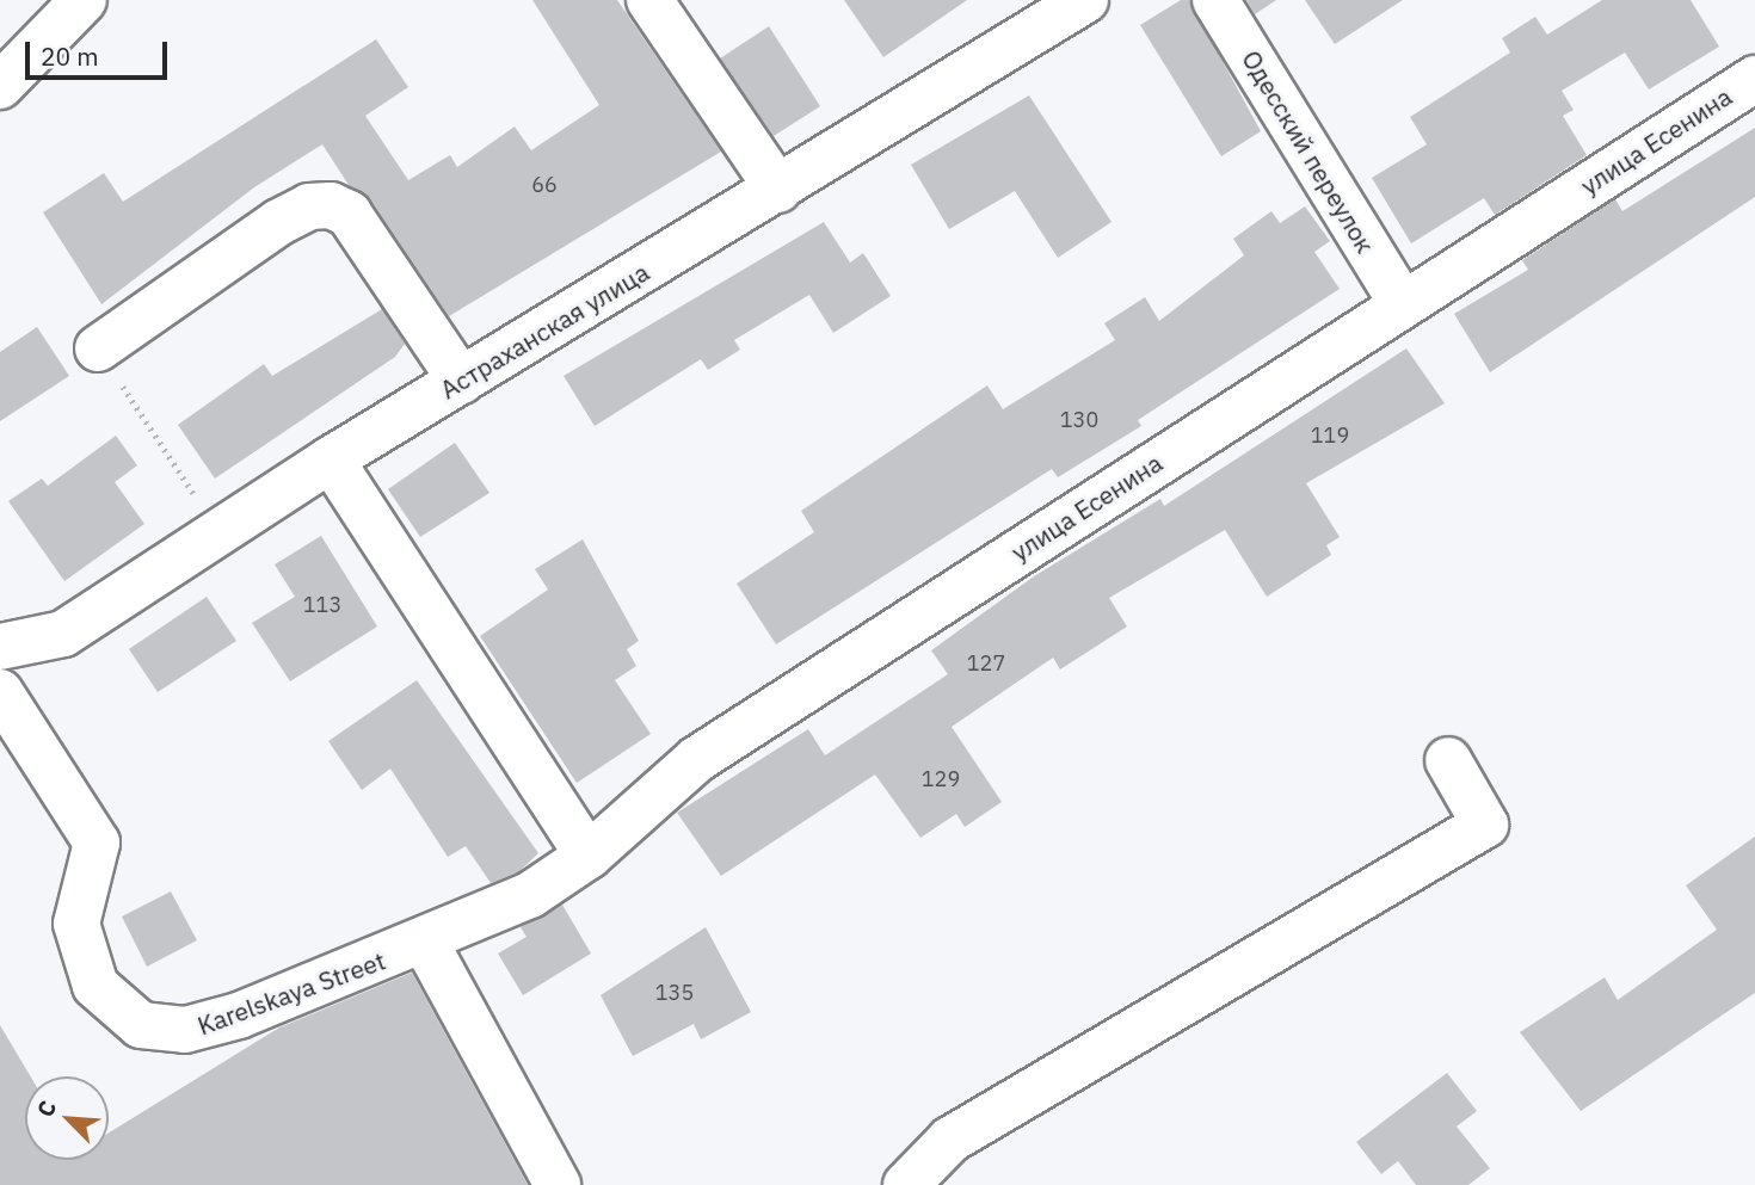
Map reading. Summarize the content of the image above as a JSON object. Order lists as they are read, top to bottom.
{
  "streets": {
    "street": [
      "улица Есенина",
      "Одесский переулок",
      "Астраханская улица",
      "Karelskaya Street"
    ]
  },
  "crossings": [
    ["улица Есенина", "Одесский переулок"],
    ["улица Есенина", "Karelskaya Street"]
  ],
  "house_numbers": [
    "66",
    "130",
    "119",
    "113",
    "127",
    "129",
    "135"
  ],
  "scale_bar": "20 m",
  "north": "top left"
}
